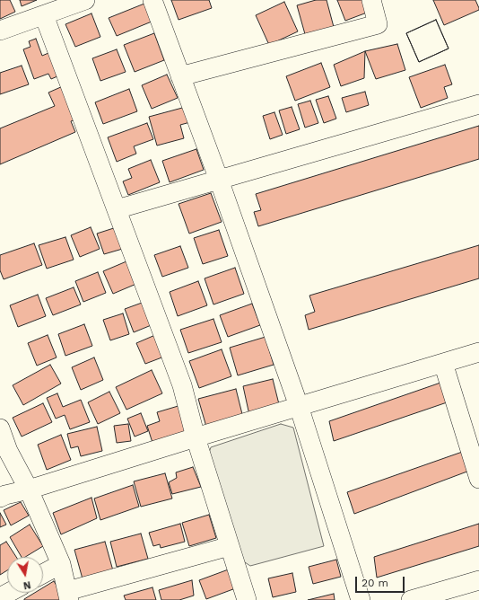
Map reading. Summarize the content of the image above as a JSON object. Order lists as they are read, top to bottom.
{
  "scale_bar": "20 m",
  "north": "bottom"
}
